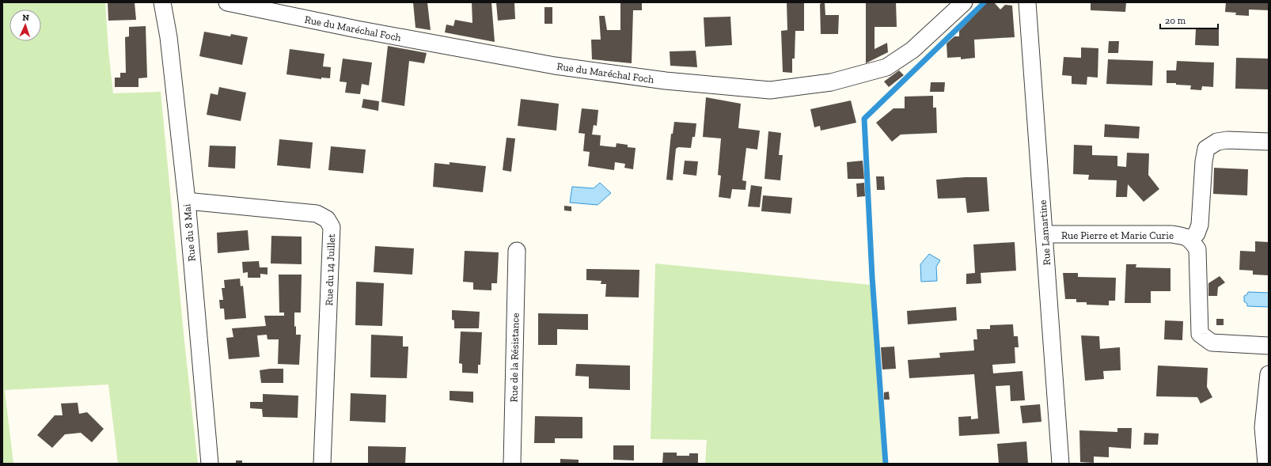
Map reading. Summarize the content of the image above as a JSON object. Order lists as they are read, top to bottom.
{
  "streets": {
    "street": [
      "Rue du Maréchal Foch",
      "Rue du 8 Mai",
      "Rue Lamartine",
      "Rue Pierre et Marie Curie",
      "Rue du 14 Juillet",
      "Rue de la Résistance"
    ]
  },
  "crossings": [
    ["Rue du 8 Mai", "Rue du 14 Juillet"],
    ["Rue Lamartine", "Rue Pierre et Marie Curie"]
  ],
  "scale_bar": "20 m",
  "north": "top"
}
